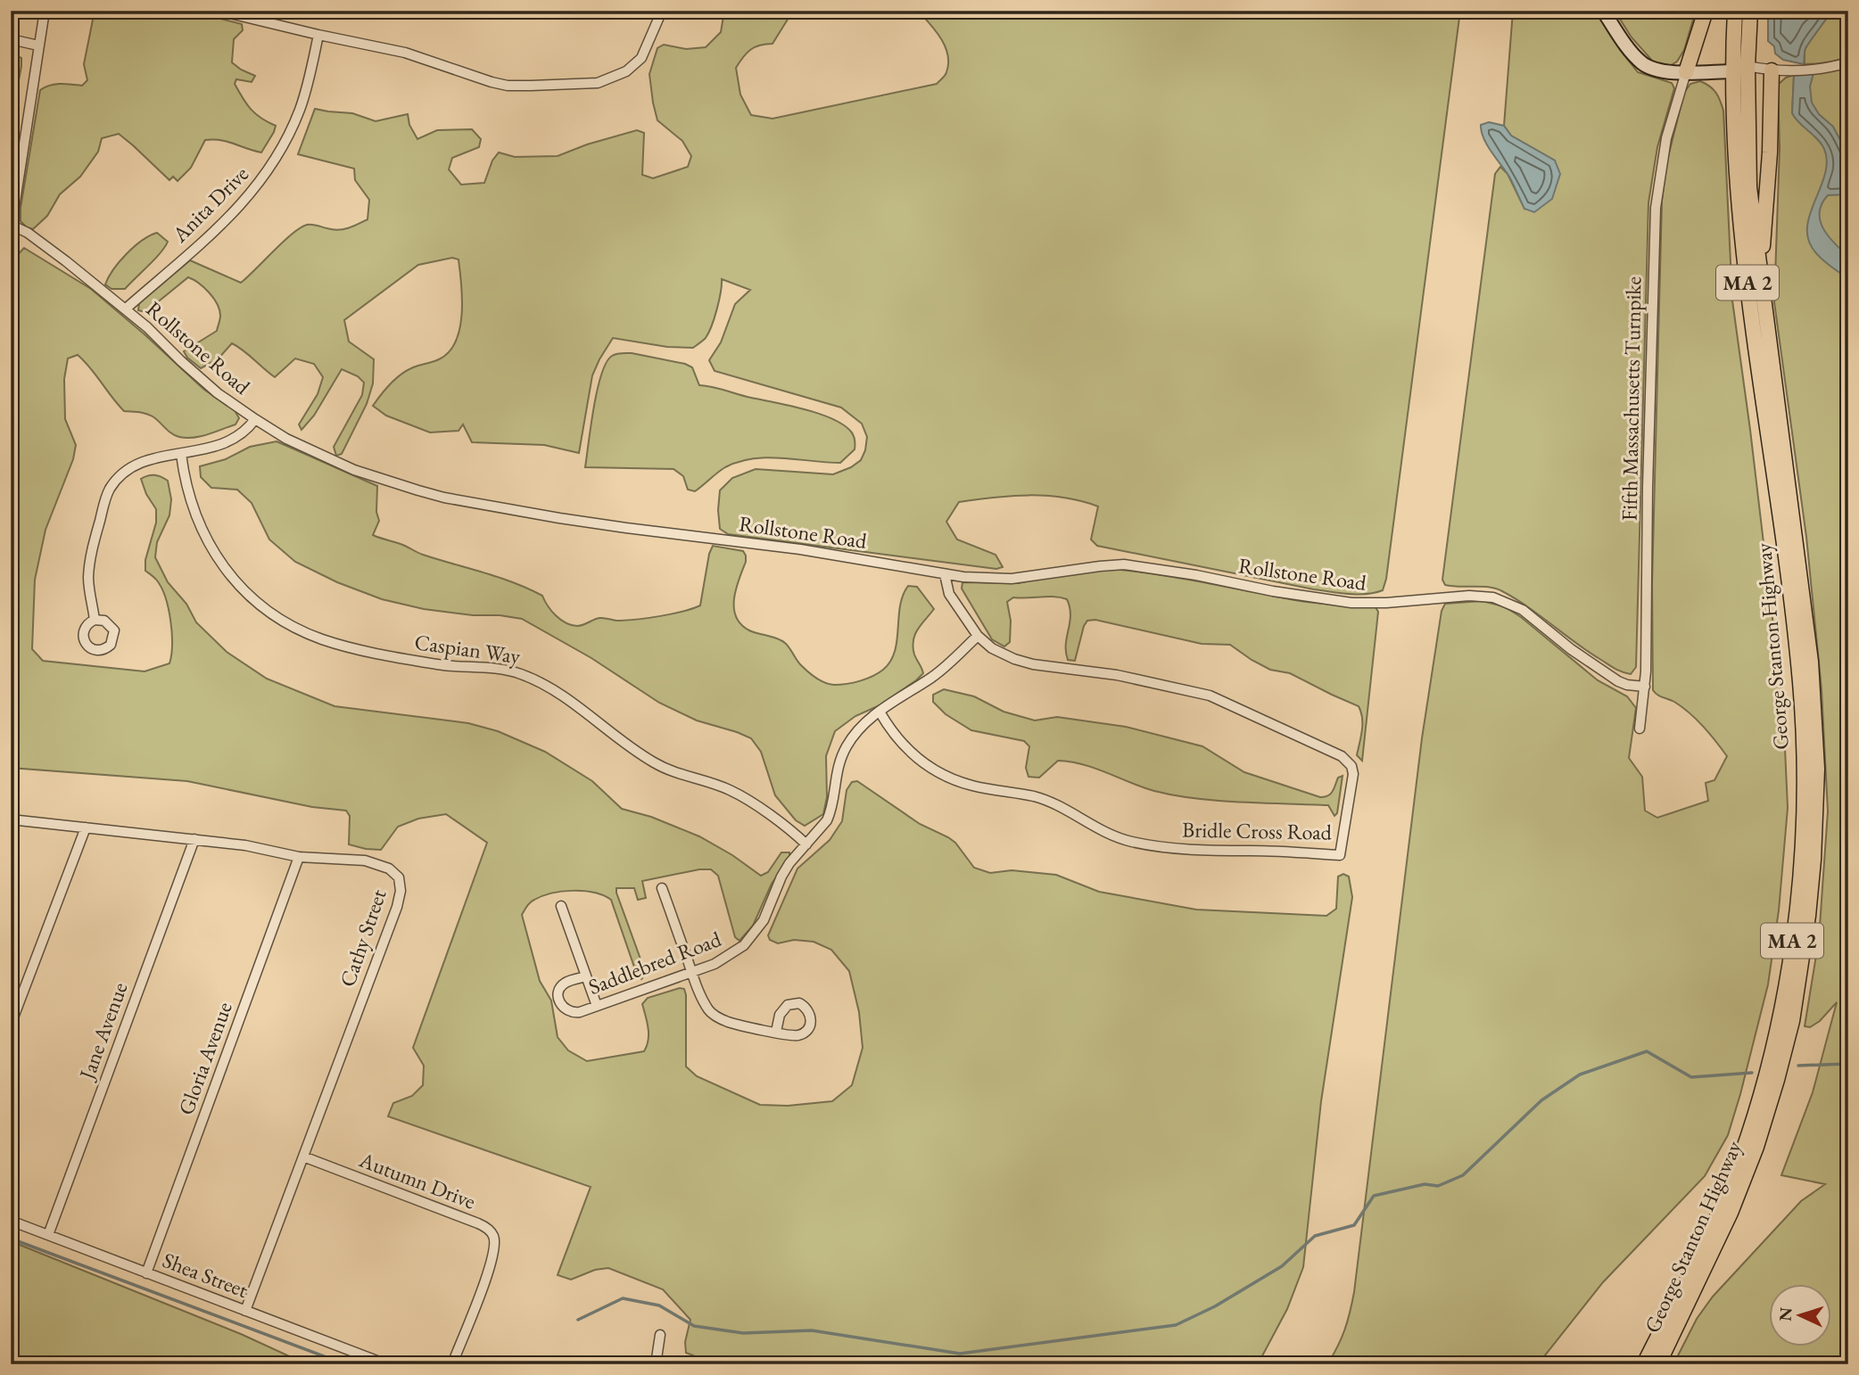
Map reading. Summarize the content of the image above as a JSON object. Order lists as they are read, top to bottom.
{
  "streets": {
    "highway": ["MA 2", "George Stanton Highway"],
    "street": [
      "Anita Drive",
      "Rollstone Road",
      "Fifth Massachusetts Turnpike",
      "Caspian Way",
      "Bridle Cross Road",
      "Cathy Street",
      "Saddlebred Road",
      "Jane Avenue",
      "Gloria Avenue",
      "Autumn Drive",
      "Shea Street"
    ]
  },
  "crossings": [
    ["Anita Drive", "Rollstone Road"],
    ["Rollstone Road", "Fifth Massachusetts Turnpike"],
    ["Rollstone Road", "Bridle Cross Road"],
    ["Caspian Way", "Saddlebred Road"],
    ["Bridle Cross Road", "Saddlebred Road"],
    ["Cathy Street", "Jane Avenue"],
    ["Cathy Street", "Gloria Avenue"],
    ["Cathy Street", "Autumn Drive"],
    ["Cathy Street", "Shea Street"],
    ["Jane Avenue", "Shea Street"],
    ["Gloria Avenue", "Shea Street"]
  ],
  "north": "left"
}
